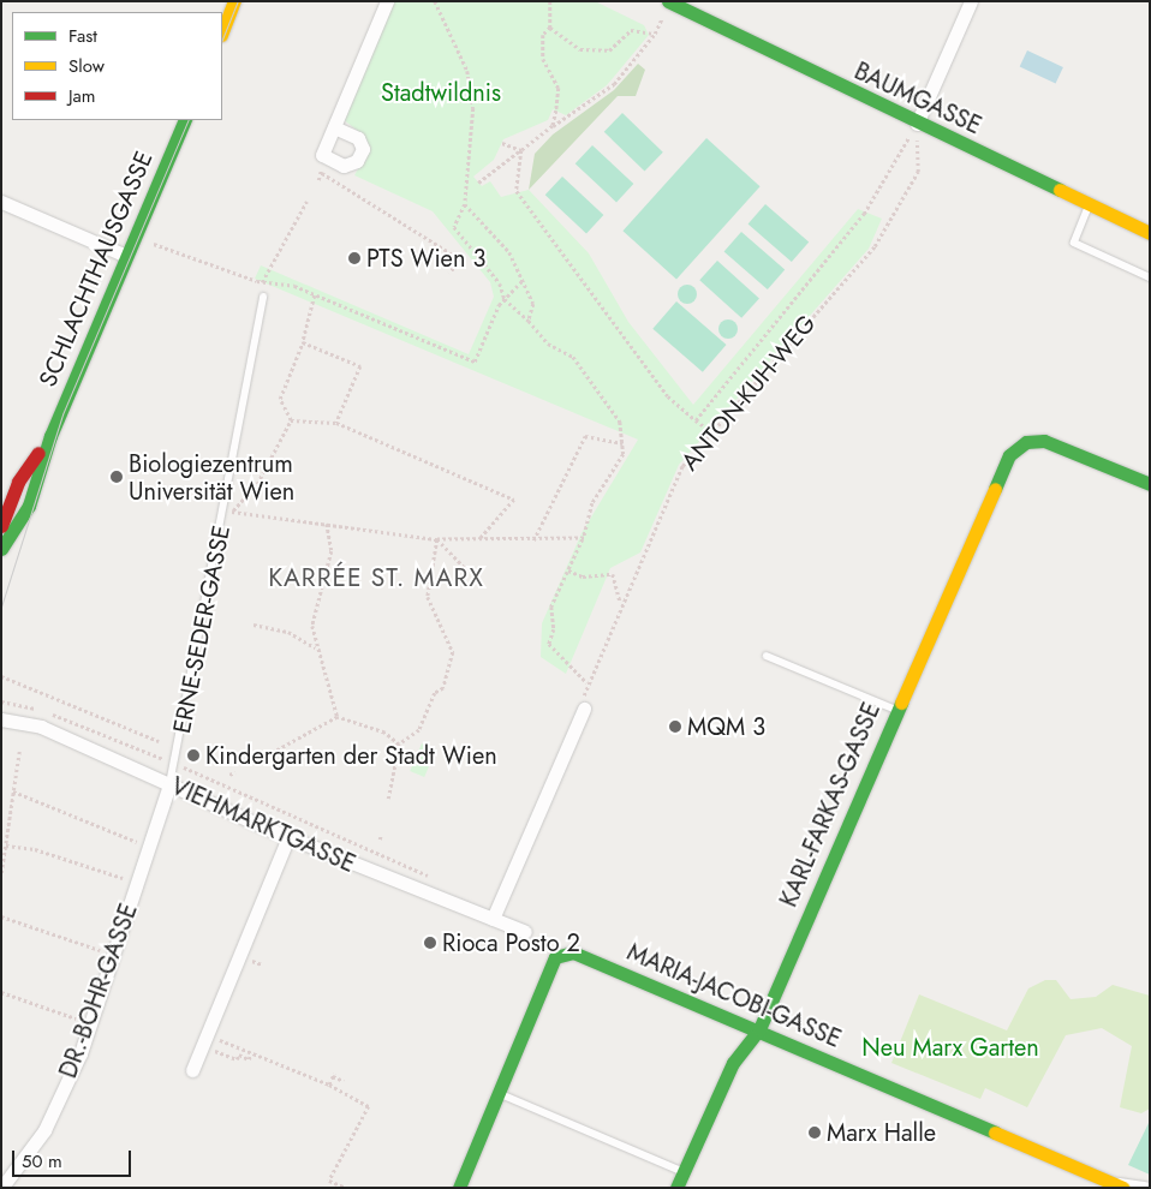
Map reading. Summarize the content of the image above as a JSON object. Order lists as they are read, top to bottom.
{
  "streets": {
    "street": [
      "BAUMGASSE",
      "SCHLACHTHAUSGASSE",
      "KARL-FARKAS-GASSE",
      "VIEHMARKTGASSE",
      "DR.-BOHR-GASSE",
      "MARIA-JACOBI-GASSE"
    ],
    "lane": ["ERNE-SEDER-GASSE"],
    "path": ["ANTON-KUH-WEG"]
  },
  "crossings": [
    ["BAUMGASSE", "ANTON-KUH-WEG"],
    ["ERNE-SEDER-GASSE", "VIEHMARKTGASSE"],
    ["ERNE-SEDER-GASSE", "DR.-BOHR-GASSE"],
    ["KARL-FARKAS-GASSE", "MARIA-JACOBI-GASSE"],
    ["VIEHMARKTGASSE", "DR.-BOHR-GASSE"]
  ],
  "districts": ["KARRÉE ST. MARX"],
  "parks": ["Stadtwildnis", "Neu Marx Garten"],
  "places": [
    "PTS Wien 3",
    "Biologiezentrum Universität Wien",
    "MQM 3",
    "Kindergarten der Stadt Wien",
    "Rioca Posto 2",
    "Marx Halle"
  ],
  "legend": ["Fast", "Slow", "Jam"],
  "scale_bar": "50 m"
}
